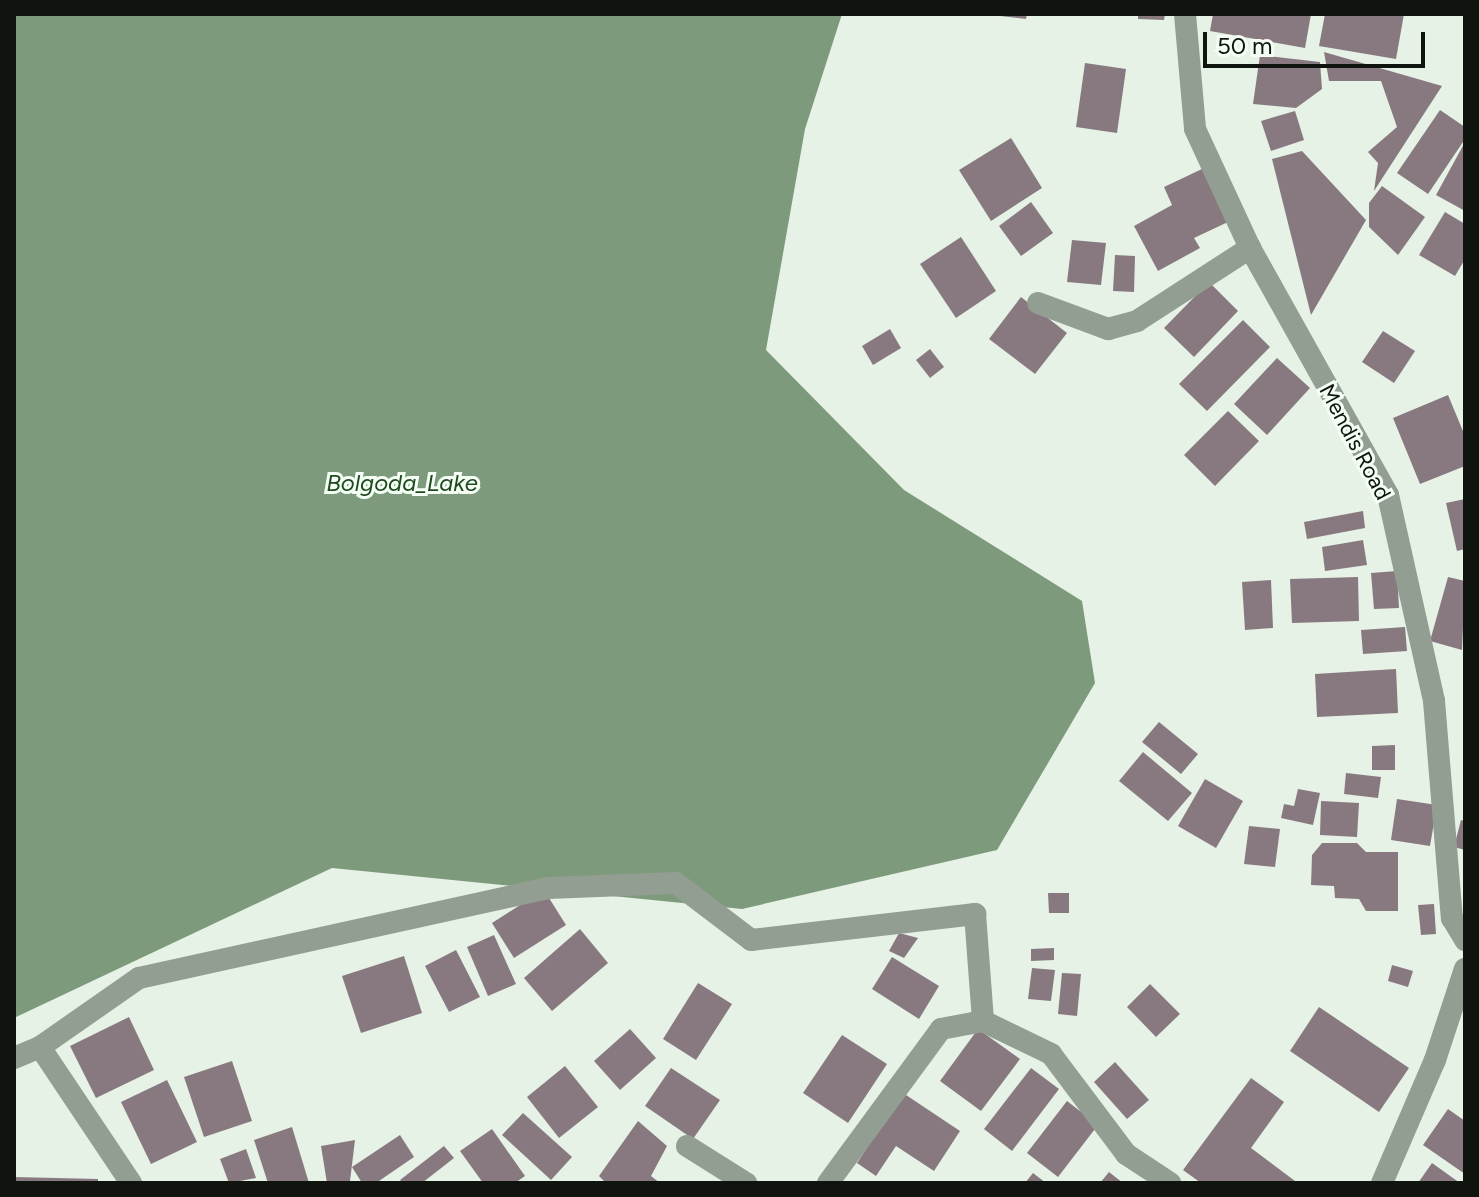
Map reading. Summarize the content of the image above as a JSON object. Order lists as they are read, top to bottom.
{
  "streets": {
    "street": ["Mendis Road"]
  },
  "water": ["Bolgoda_Lake"],
  "scale_bar": "50 m"
}
